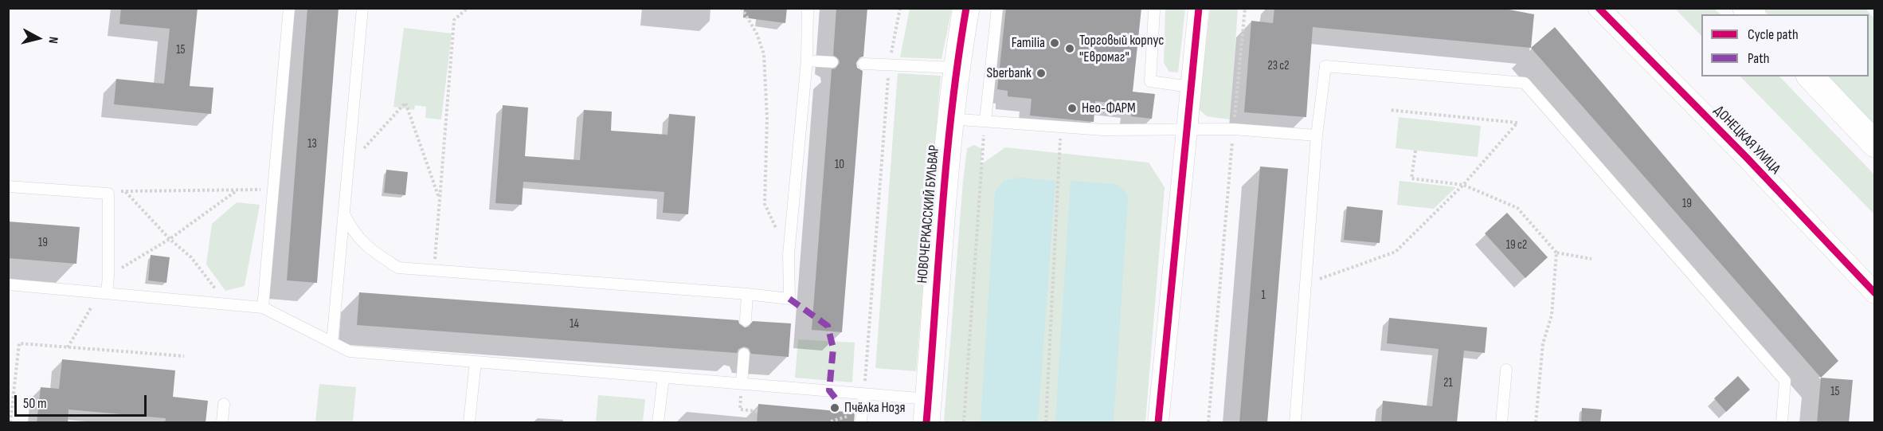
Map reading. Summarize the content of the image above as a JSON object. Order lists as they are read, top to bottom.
{
  "streets": {
    "street": ["ДОНЕЦКАЯ УЛИЦА", "НОВОЧЕРКАССКИЙ БУЛЬВАР"]
  },
  "places": [
    "Familia",
    "Торговый корпус \"Евромаг\"",
    "Sberbank",
    "Нео-ФАРМ",
    "Пчёлка Нозя"
  ],
  "house_numbers": [
    "15",
    "23 с2",
    "13",
    "10",
    "19",
    "19",
    "19 с2",
    "1",
    "14",
    "21",
    "15"
  ],
  "legend": ["Cycle path", "Path"],
  "scale_bar": "50 m",
  "north": "right"
}
